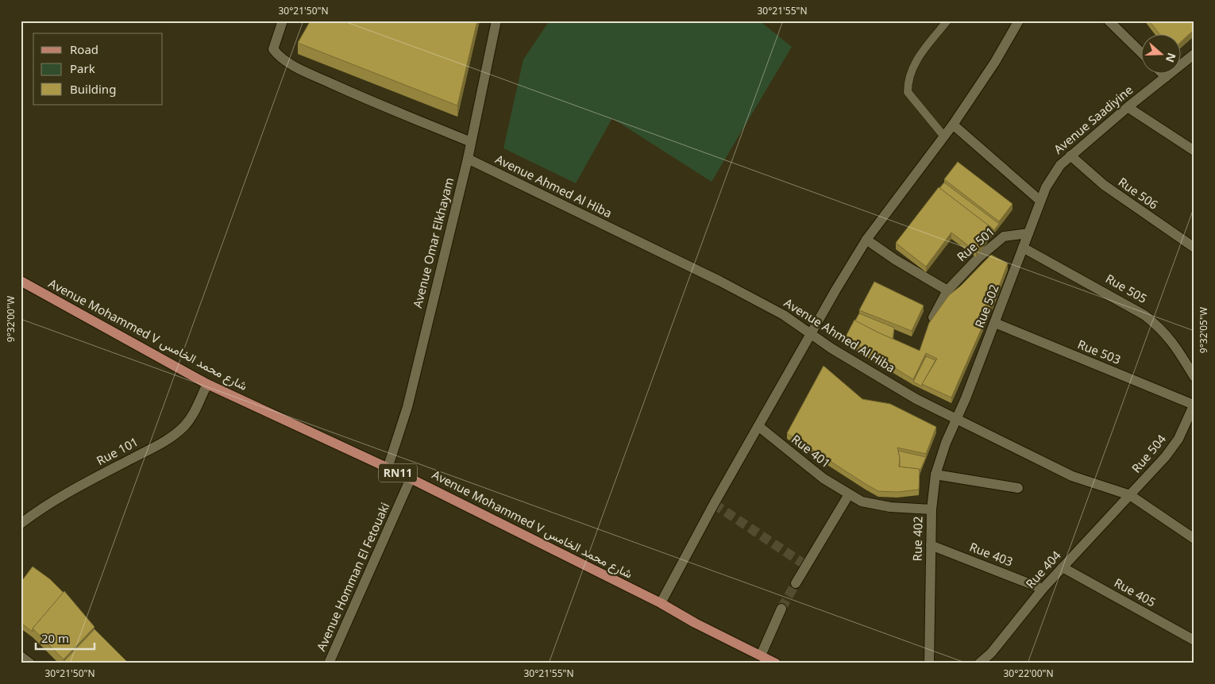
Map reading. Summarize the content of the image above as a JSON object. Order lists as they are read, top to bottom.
{
  "streets": {
    "main road": ["Avenue Mohammed V شارع محمد الخامس", "RN11"],
    "street": [
      "Avenue Saadiyine",
      "Avenue Ahmed Al Hiba",
      "Rue 506",
      "Avenue Omar Elkhayam",
      "Rue 501",
      "Rue 505",
      "Rue 502",
      "Rue 503",
      "Rue 101",
      "Rue 401",
      "Rue 504",
      "Rue 402",
      "Rue 403",
      "Rue 404",
      "Avenue Homman El Fetouaki",
      "Rue 405"
    ]
  },
  "crossings": [
    ["Avenue Saadiyine", "Rue 506"],
    ["Avenue Saadiyine", "Rue 502"],
    ["Avenue Ahmed Al Hiba", "Avenue Omar Elkhayam"],
    ["Avenue Ahmed Al Hiba", "Rue 502"],
    ["Avenue Ahmed Al Hiba", "Rue 504"],
    ["Avenue Ahmed Al Hiba", "Rue 402"],
    ["Avenue Ahmed Al Hiba", "Rue 404"],
    ["Avenue Omar Elkhayam", "Avenue Mohammed V شارع محمد الخامس"],
    ["Rue 501", "Rue 502"],
    ["Rue 505", "Rue 502"],
    ["Rue 502", "Rue 503"],
    ["Rue 502", "Rue 402"],
    ["Avenue Mohammed V شارع محمد الخامس", "Rue 101"],
    ["Avenue Mohammed V شارع محمد الخامس", "Avenue Homman El Fetouaki"],
    ["Rue 503", "Rue 504"],
    ["Rue 401", "Rue 402"],
    ["Rue 504", "Rue 404"],
    ["Rue 402", "Rue 403"],
    ["Rue 403", "Rue 404"],
    ["Rue 404", "Rue 405"]
  ],
  "legend": ["Road", "Park", "Building"],
  "scale_bar": "20 m",
  "north": "right",
  "coordinates": [
    "30°21'50\"N",
    "30°21'55\"N",
    "9°32'00\"W",
    "9°32'05\"W",
    "30°22'00\"N"
  ]
}
